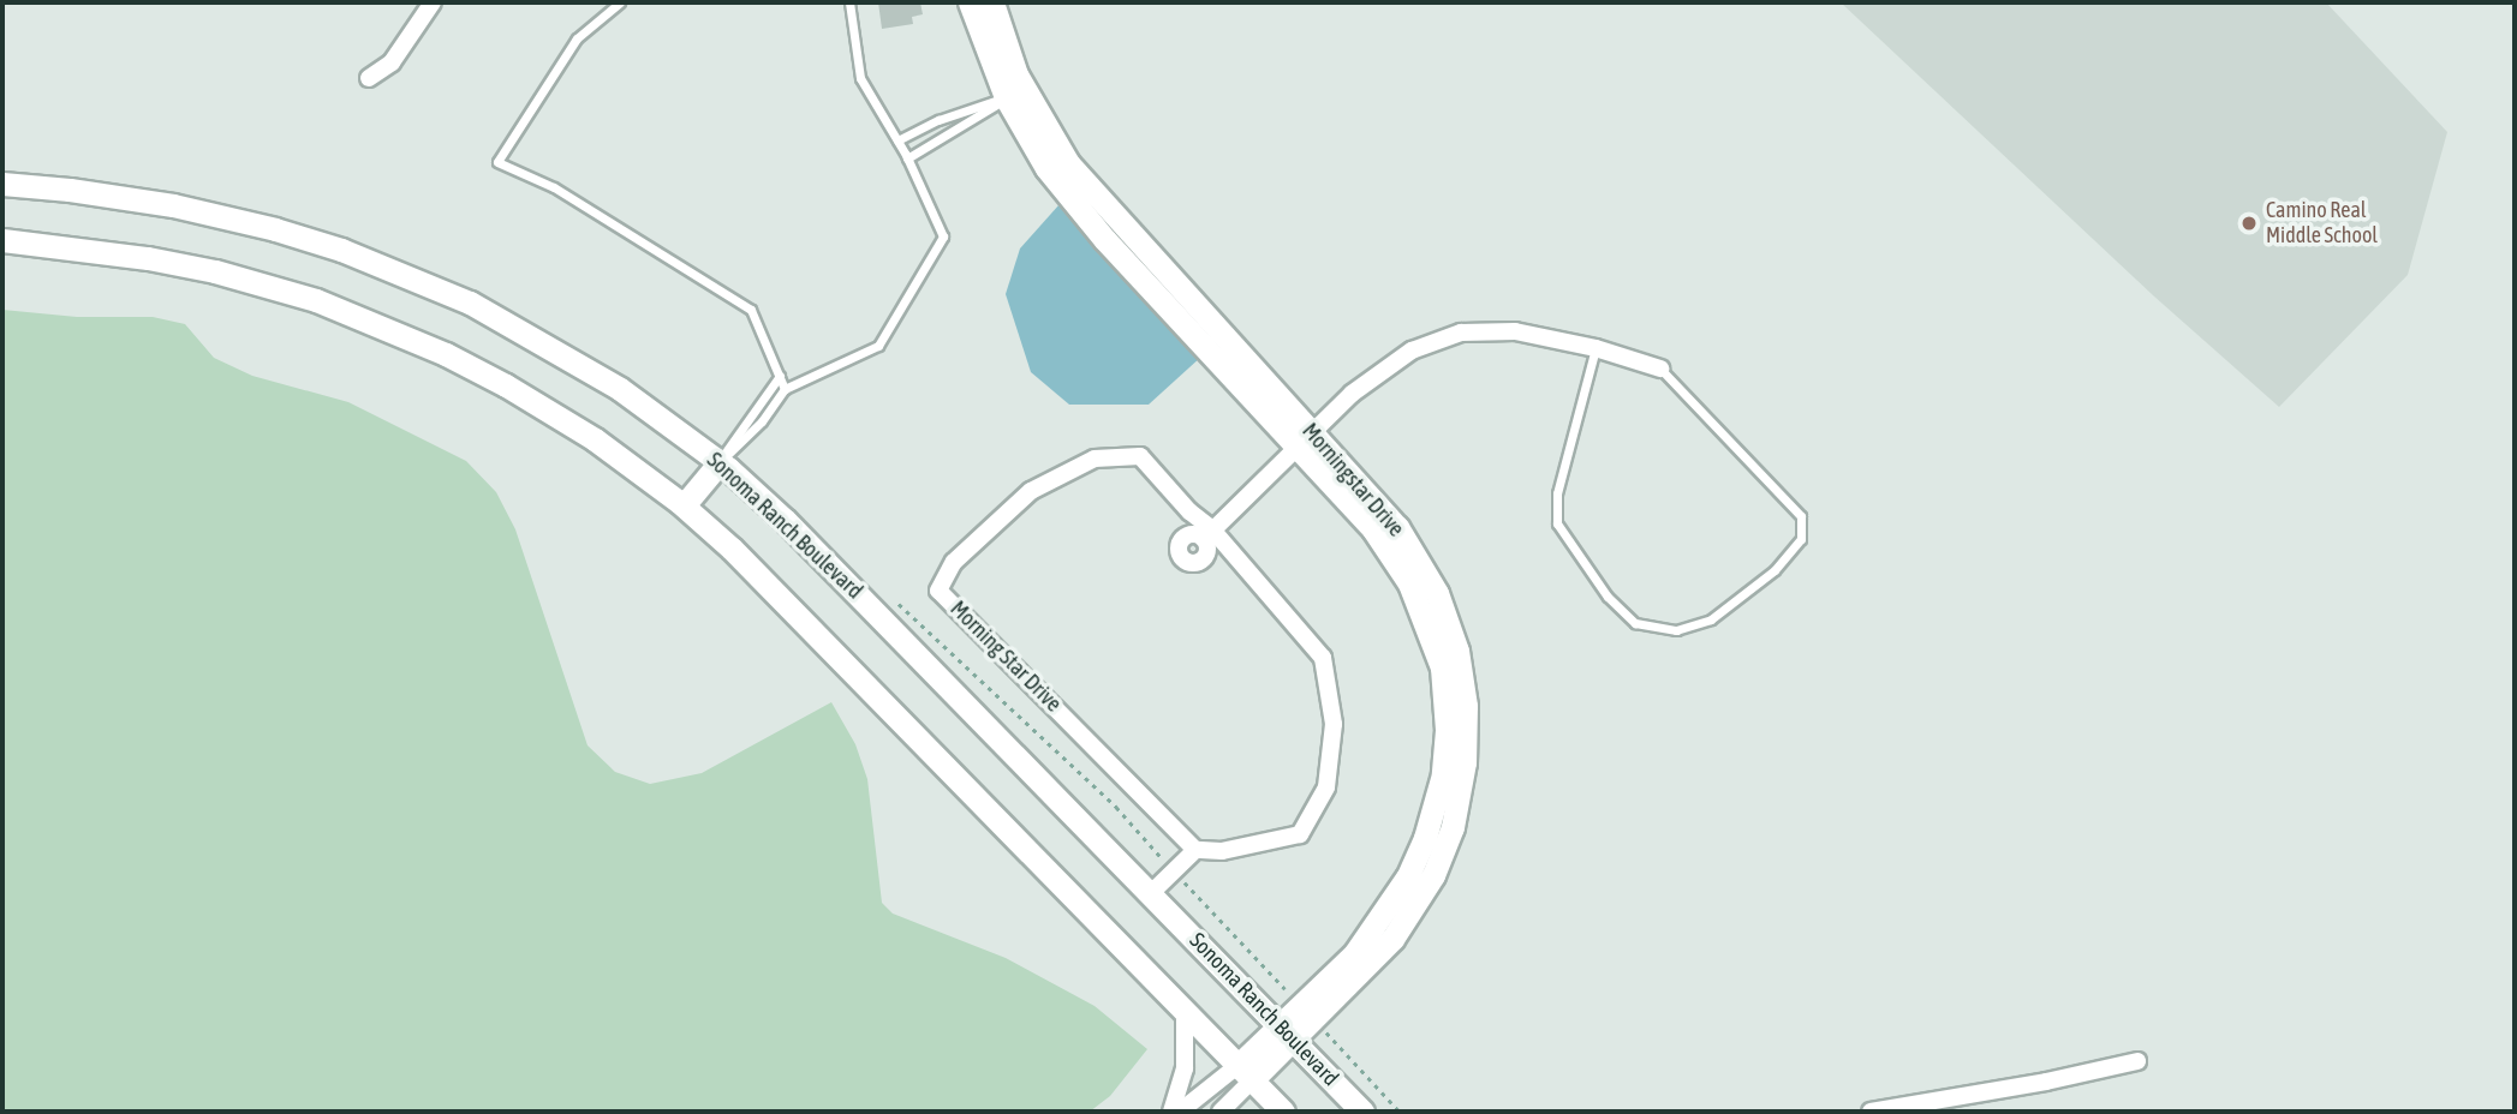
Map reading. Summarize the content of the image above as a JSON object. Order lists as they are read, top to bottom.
{
  "streets": {
    "main road": ["Morningstar Drive", "Sonoma Ranch Boulevard"],
    "street": ["Morning Star Drive"]
  },
  "crossings": [
    ["Morningstar Drive", "Sonoma Ranch Boulevard"]
  ],
  "places": ["Camino Real Middle School"]
}
